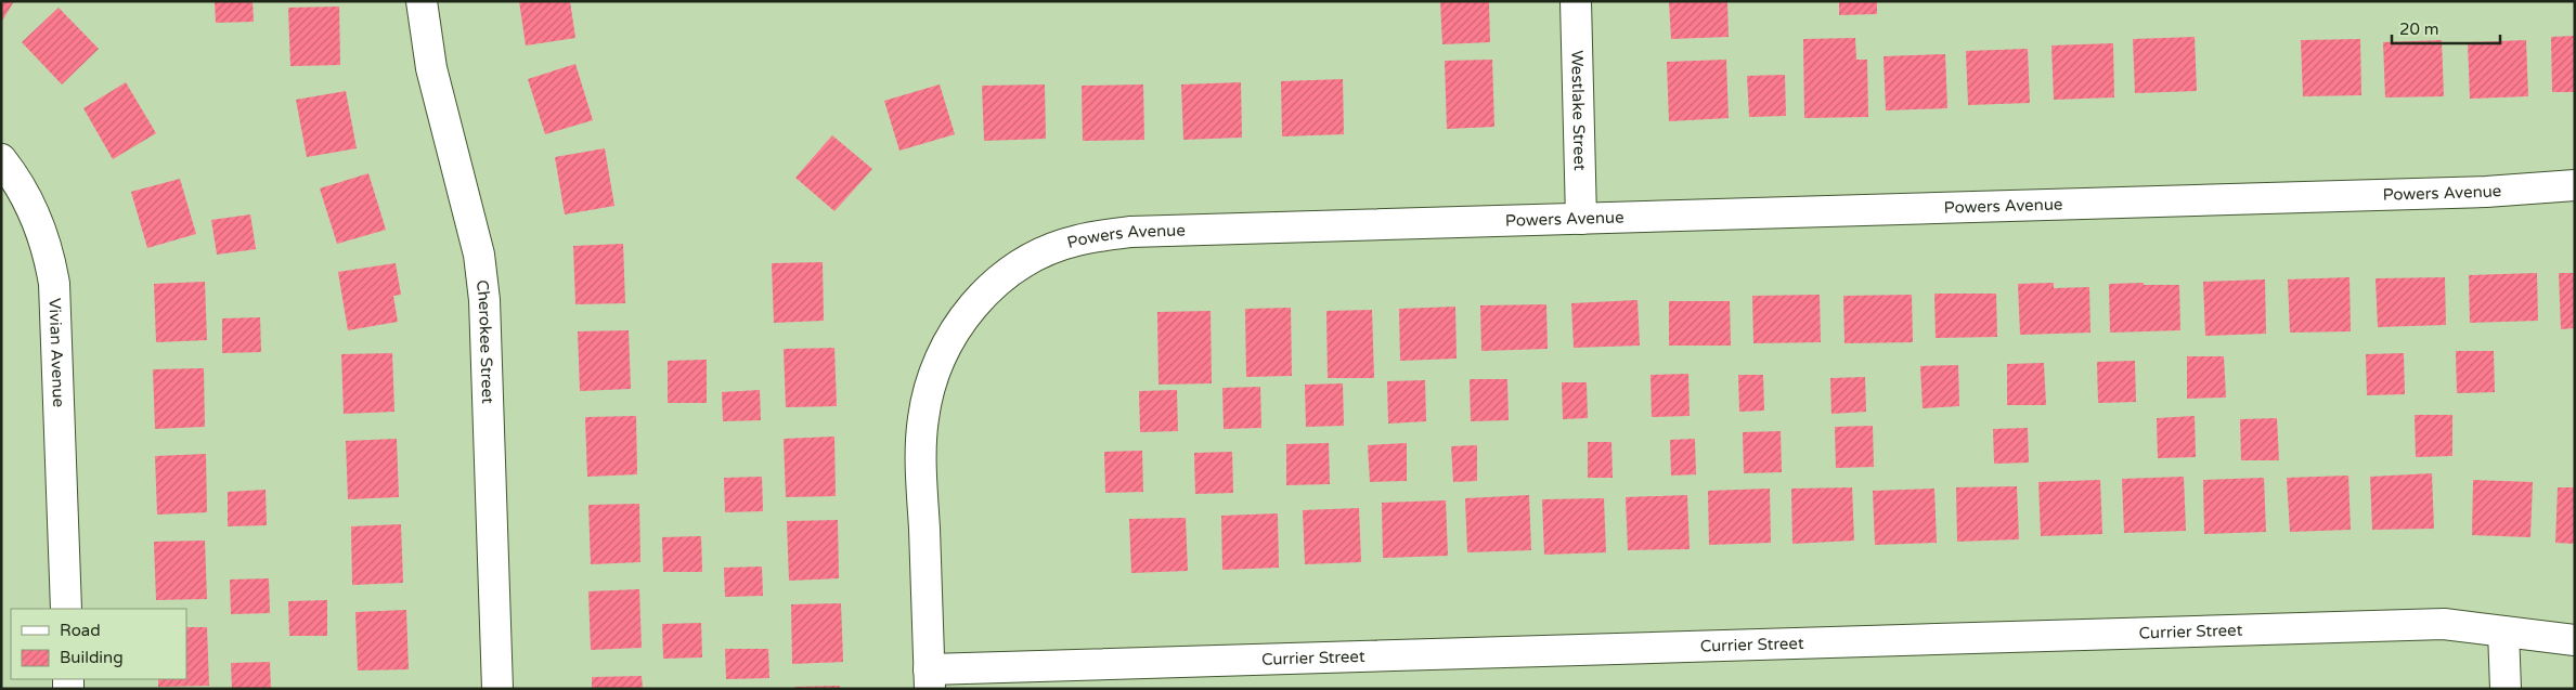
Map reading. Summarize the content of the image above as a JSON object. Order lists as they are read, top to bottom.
{
  "streets": {
    "street": [
      "Westlake Street",
      "Powers Avenue",
      "Cherokee Street",
      "Vivian Avenue",
      "Currier Street"
    ]
  },
  "crossings": [
    ["Westlake Street", "Powers Avenue"],
    ["Powers Avenue", "Currier Street"]
  ],
  "legend": ["Road", "Building"],
  "scale_bar": "20 m"
}
